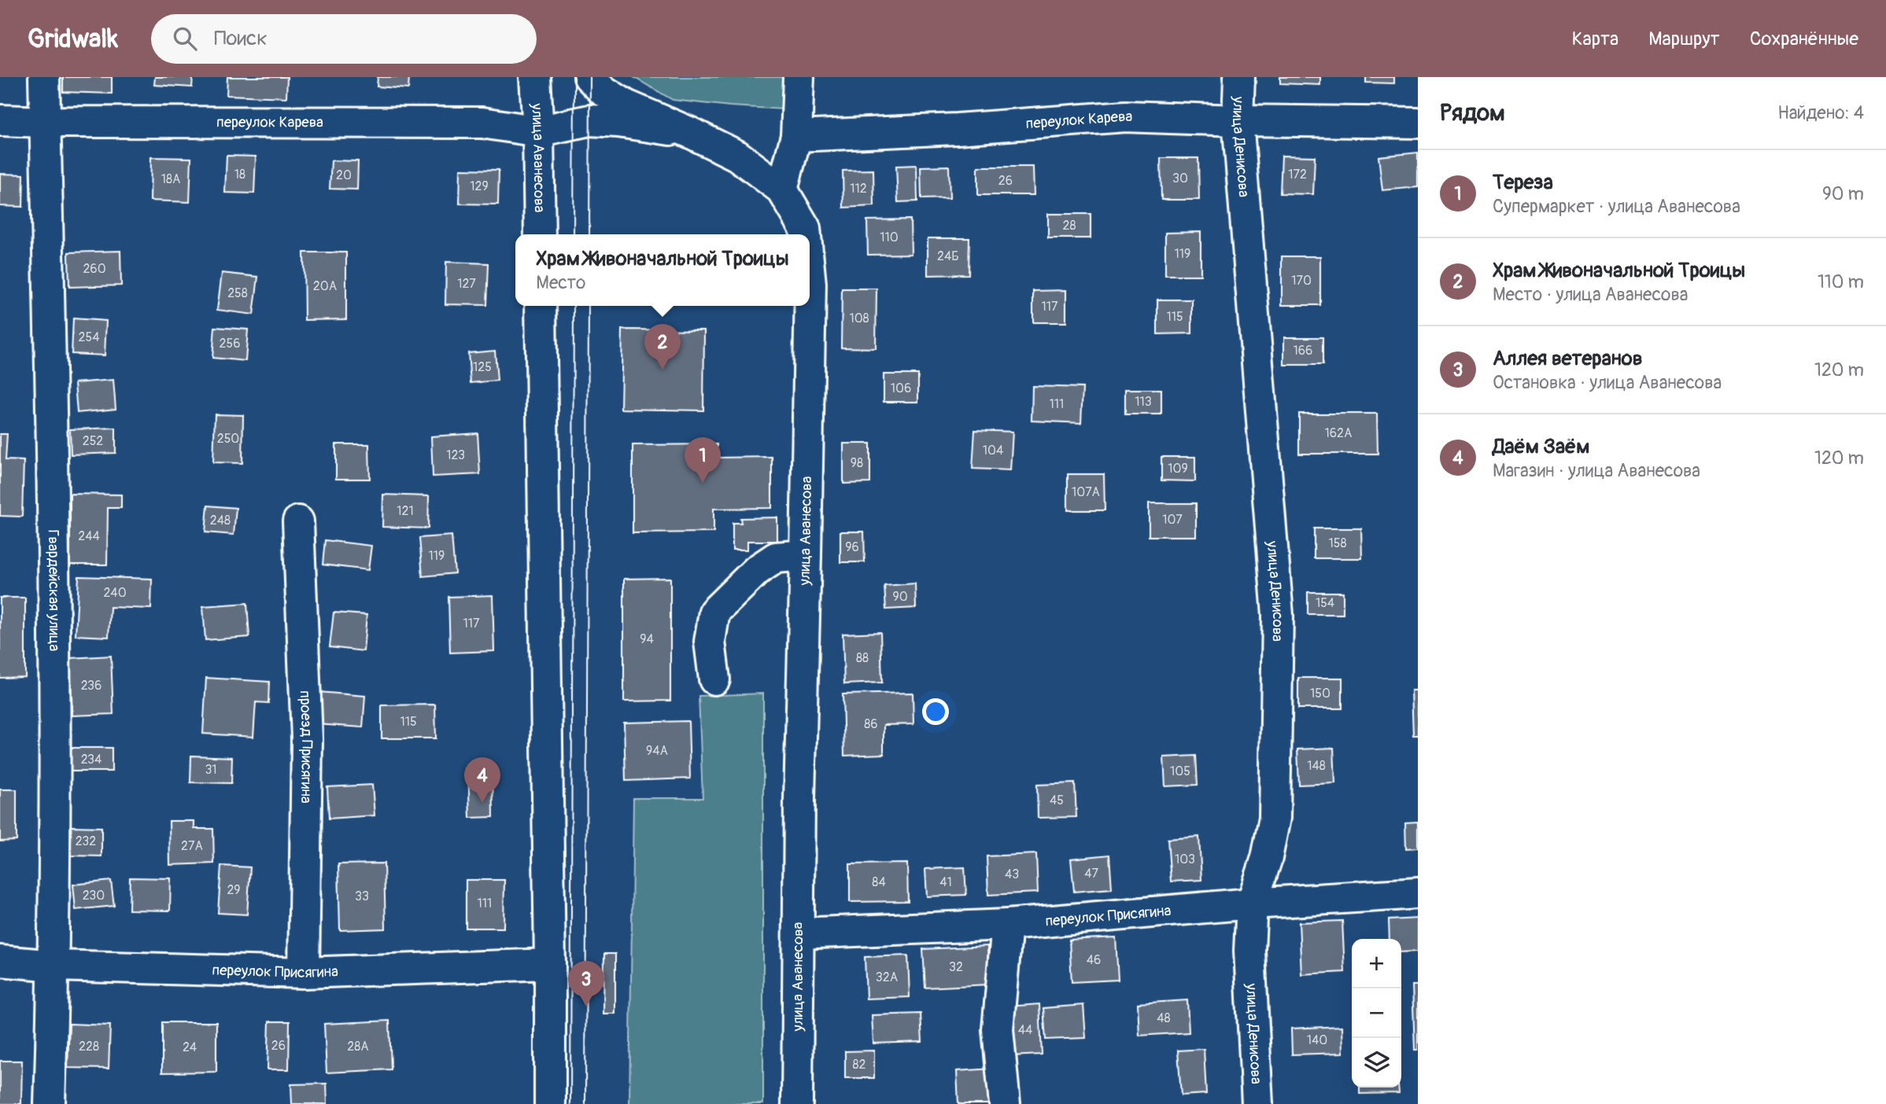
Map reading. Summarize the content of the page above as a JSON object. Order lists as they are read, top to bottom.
{
  "streets": {
    "main road": [
      "переулок Карева",
      "улица Денисова",
      "улица Аванесова",
      "Гвардейская улица",
      "проезд Присягина",
      "переулок Присягина"
    ]
  },
  "crossings": [
    ["переулок Карева", "улица Денисова"],
    ["переулок Карева", "улица Аванесова"],
    ["переулок Карева", "Гвардейская улица"],
    ["улица Денисова", "переулок Присягина"],
    ["улица Аванесова", "переулок Присягина"],
    ["Гвардейская улица", "переулок Присягина"],
    ["проезд Присягина", "переулок Присягина"]
  ],
  "house_numbers": [
    "18",
    "172",
    "20",
    "30",
    "18А",
    "26",
    "129",
    "112",
    "28",
    "110",
    "119",
    "24Б",
    "260",
    "170",
    "127",
    "20А",
    "258",
    "117",
    "115",
    "108",
    "254",
    "256",
    "166",
    "125",
    "106",
    "113",
    "111",
    "162А",
    "250",
    "252",
    "104",
    "123",
    "98",
    "109",
    "107А",
    "121",
    "107",
    "248",
    "244",
    "158",
    "96",
    "119",
    "240",
    "90",
    "154",
    "117",
    "94",
    "88",
    "236",
    "150",
    "115",
    "86",
    "94А",
    "234",
    "148",
    "31",
    "105",
    "45",
    "232",
    "27А",
    "103",
    "47",
    "43",
    "84",
    "41",
    "29",
    "230",
    "33",
    "111",
    "46",
    "32",
    "32А",
    "48",
    "44",
    "140",
    "26",
    "228",
    "28А",
    "24",
    "82"
  ],
  "page": {
    "header": "Gridwalk",
    "search": "Поиск",
    "nav": ["Карта", "Маршрут", "Сохранённые"],
    "heading": ["Рядом", "Найдено: 4"],
    "list": [
      {
        "mark": "1",
        "name": "Тереза",
        "note": "Супермаркет · улица Аванесова",
        "value": "90 m"
      },
      {
        "mark": "2",
        "name": "Храм Живоначальной Троицы",
        "note": "Место · улица Аванесова",
        "value": "110 m"
      },
      {
        "mark": "3",
        "name": "Аллея ветеранов",
        "note": "Остановка · улица Аванесова",
        "value": "120 m"
      },
      {
        "mark": "4",
        "name": "Даём Заём",
        "note": "Магазин · улица Аванесова",
        "value": "120 m"
      }
    ],
    "popup": ["Храм Живоначальной Троицы", "Место"],
    "pins": [
      "2",
      "1",
      "4",
      "3"
    ],
    "map_buttons": ["+", "−"]
  }
}
